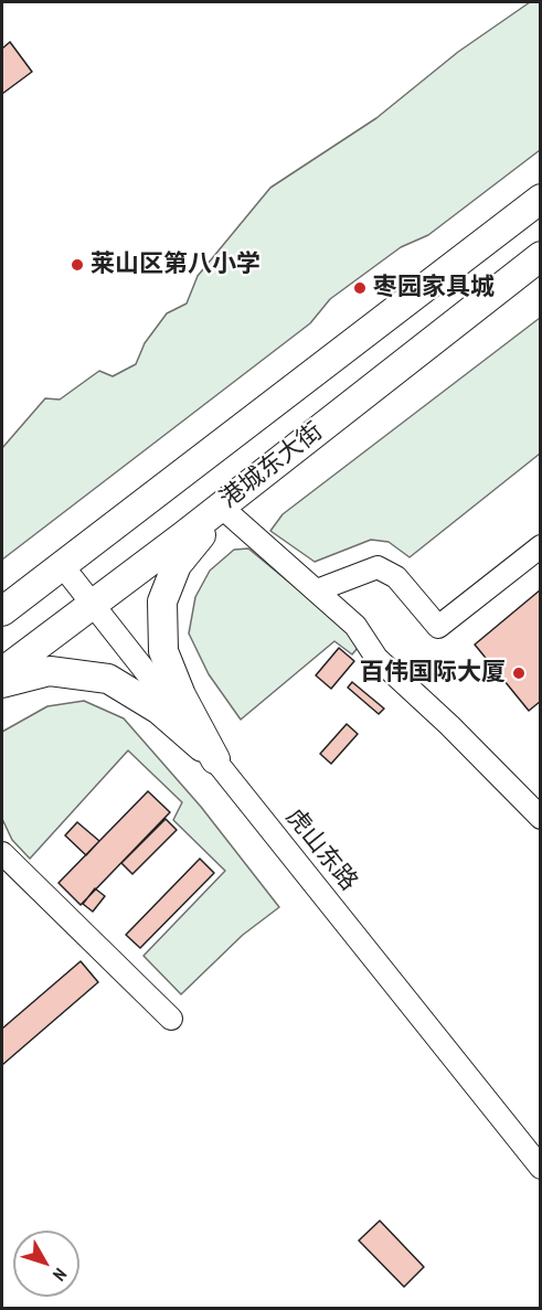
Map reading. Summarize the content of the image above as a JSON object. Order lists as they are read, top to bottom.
{
  "streets": {
    "main road": ["港城东大街"],
    "street": ["虎山东路"]
  },
  "crossings": [
    ["港城东大街", "虎山东路"]
  ],
  "places": ["莱山区第八小学", "枣园家具城", "百伟国际大厦"],
  "north": "bottom right"
}
